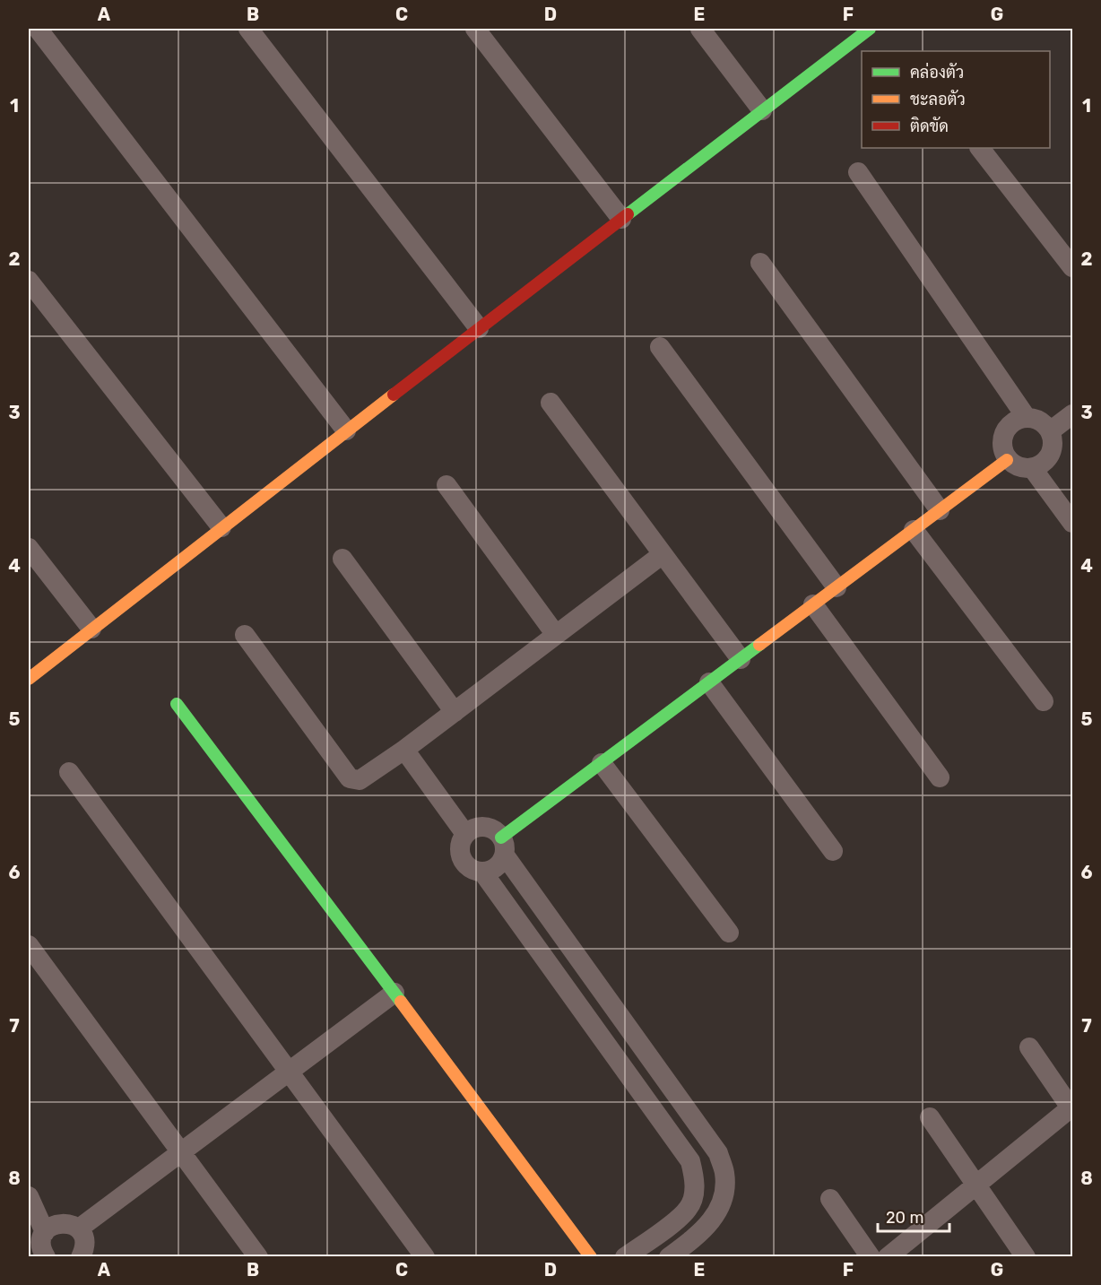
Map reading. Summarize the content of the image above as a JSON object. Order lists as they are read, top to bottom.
{
  "legend": ["คล่องตัว", "ชะลอตัว", "ติดขัด"],
  "scale_bar": "20 m",
  "grid": {
    "columns": [
      "A",
      "B",
      "C",
      "D",
      "E",
      "F",
      "G"
    ],
    "rows": [
      "1",
      "2",
      "3",
      "4",
      "5",
      "6",
      "7",
      "8"
    ]
  }
}
